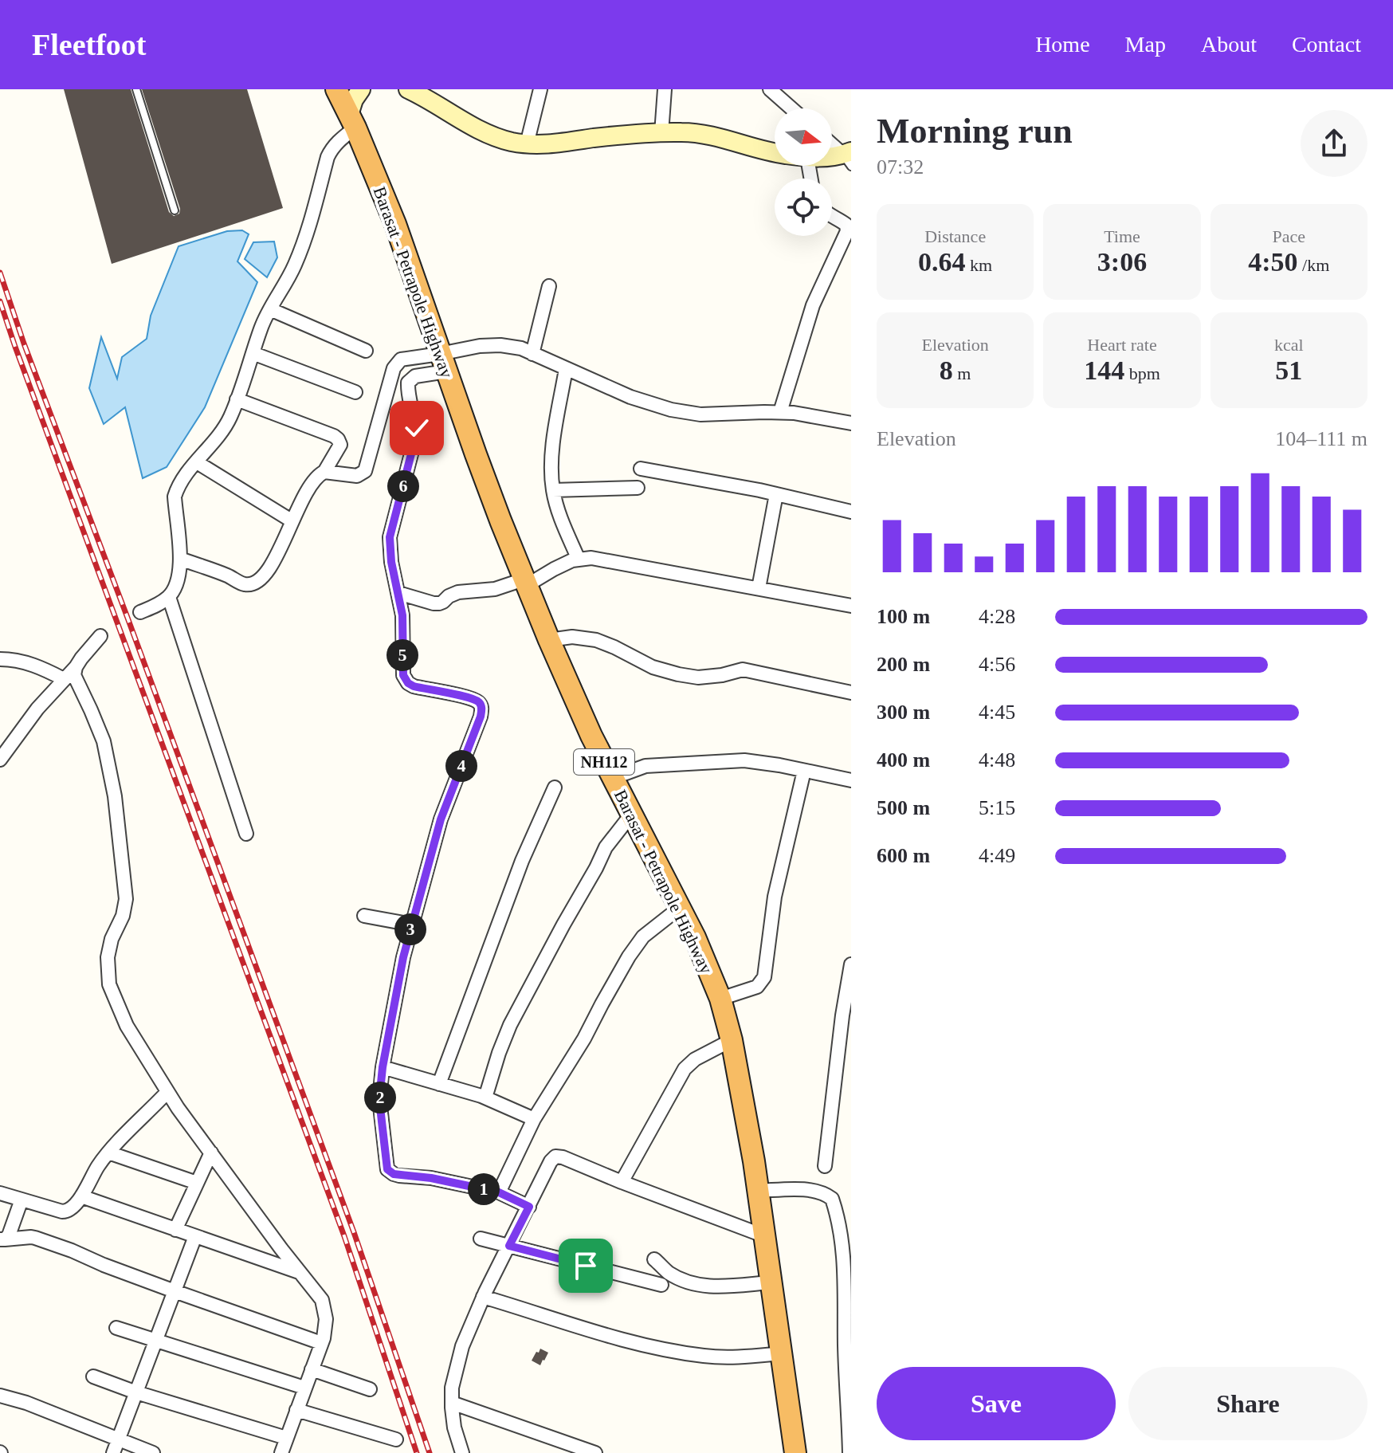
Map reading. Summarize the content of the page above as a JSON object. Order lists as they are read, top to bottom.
{
  "streets": {
    "highway": ["Barasat - Petrapole Highway", "NH112"]
  },
  "north": "right",
  "page": {
    "header": "Fleetfoot",
    "nav": [
      "Home",
      "Map",
      "About",
      "Contact"
    ],
    "heading": ["Morning run", "07:32"],
    "stats": [
      ["Distance", "0.64 km"],
      ["Time", "3:06"],
      ["Pace", "4:50 /km"],
      ["Elevation", "8 m"],
      ["Heart rate", "144 bpm"],
      ["kcal", "51"]
    ],
    "chart": ["Elevation", "104–111 m"],
    "pins": [
      "6",
      "5",
      "4",
      "3",
      "2",
      "1"
    ],
    "list": [
      {
        "name": "100 m",
        "note": "4:28"
      },
      {
        "name": "200 m",
        "note": "4:56"
      },
      {
        "name": "300 m",
        "note": "4:45"
      },
      {
        "name": "400 m",
        "note": "4:48"
      },
      {
        "name": "500 m",
        "note": "5:15"
      },
      {
        "name": "600 m",
        "note": "4:49"
      }
    ],
    "buttons": ["Save", "Share"]
  }
}
